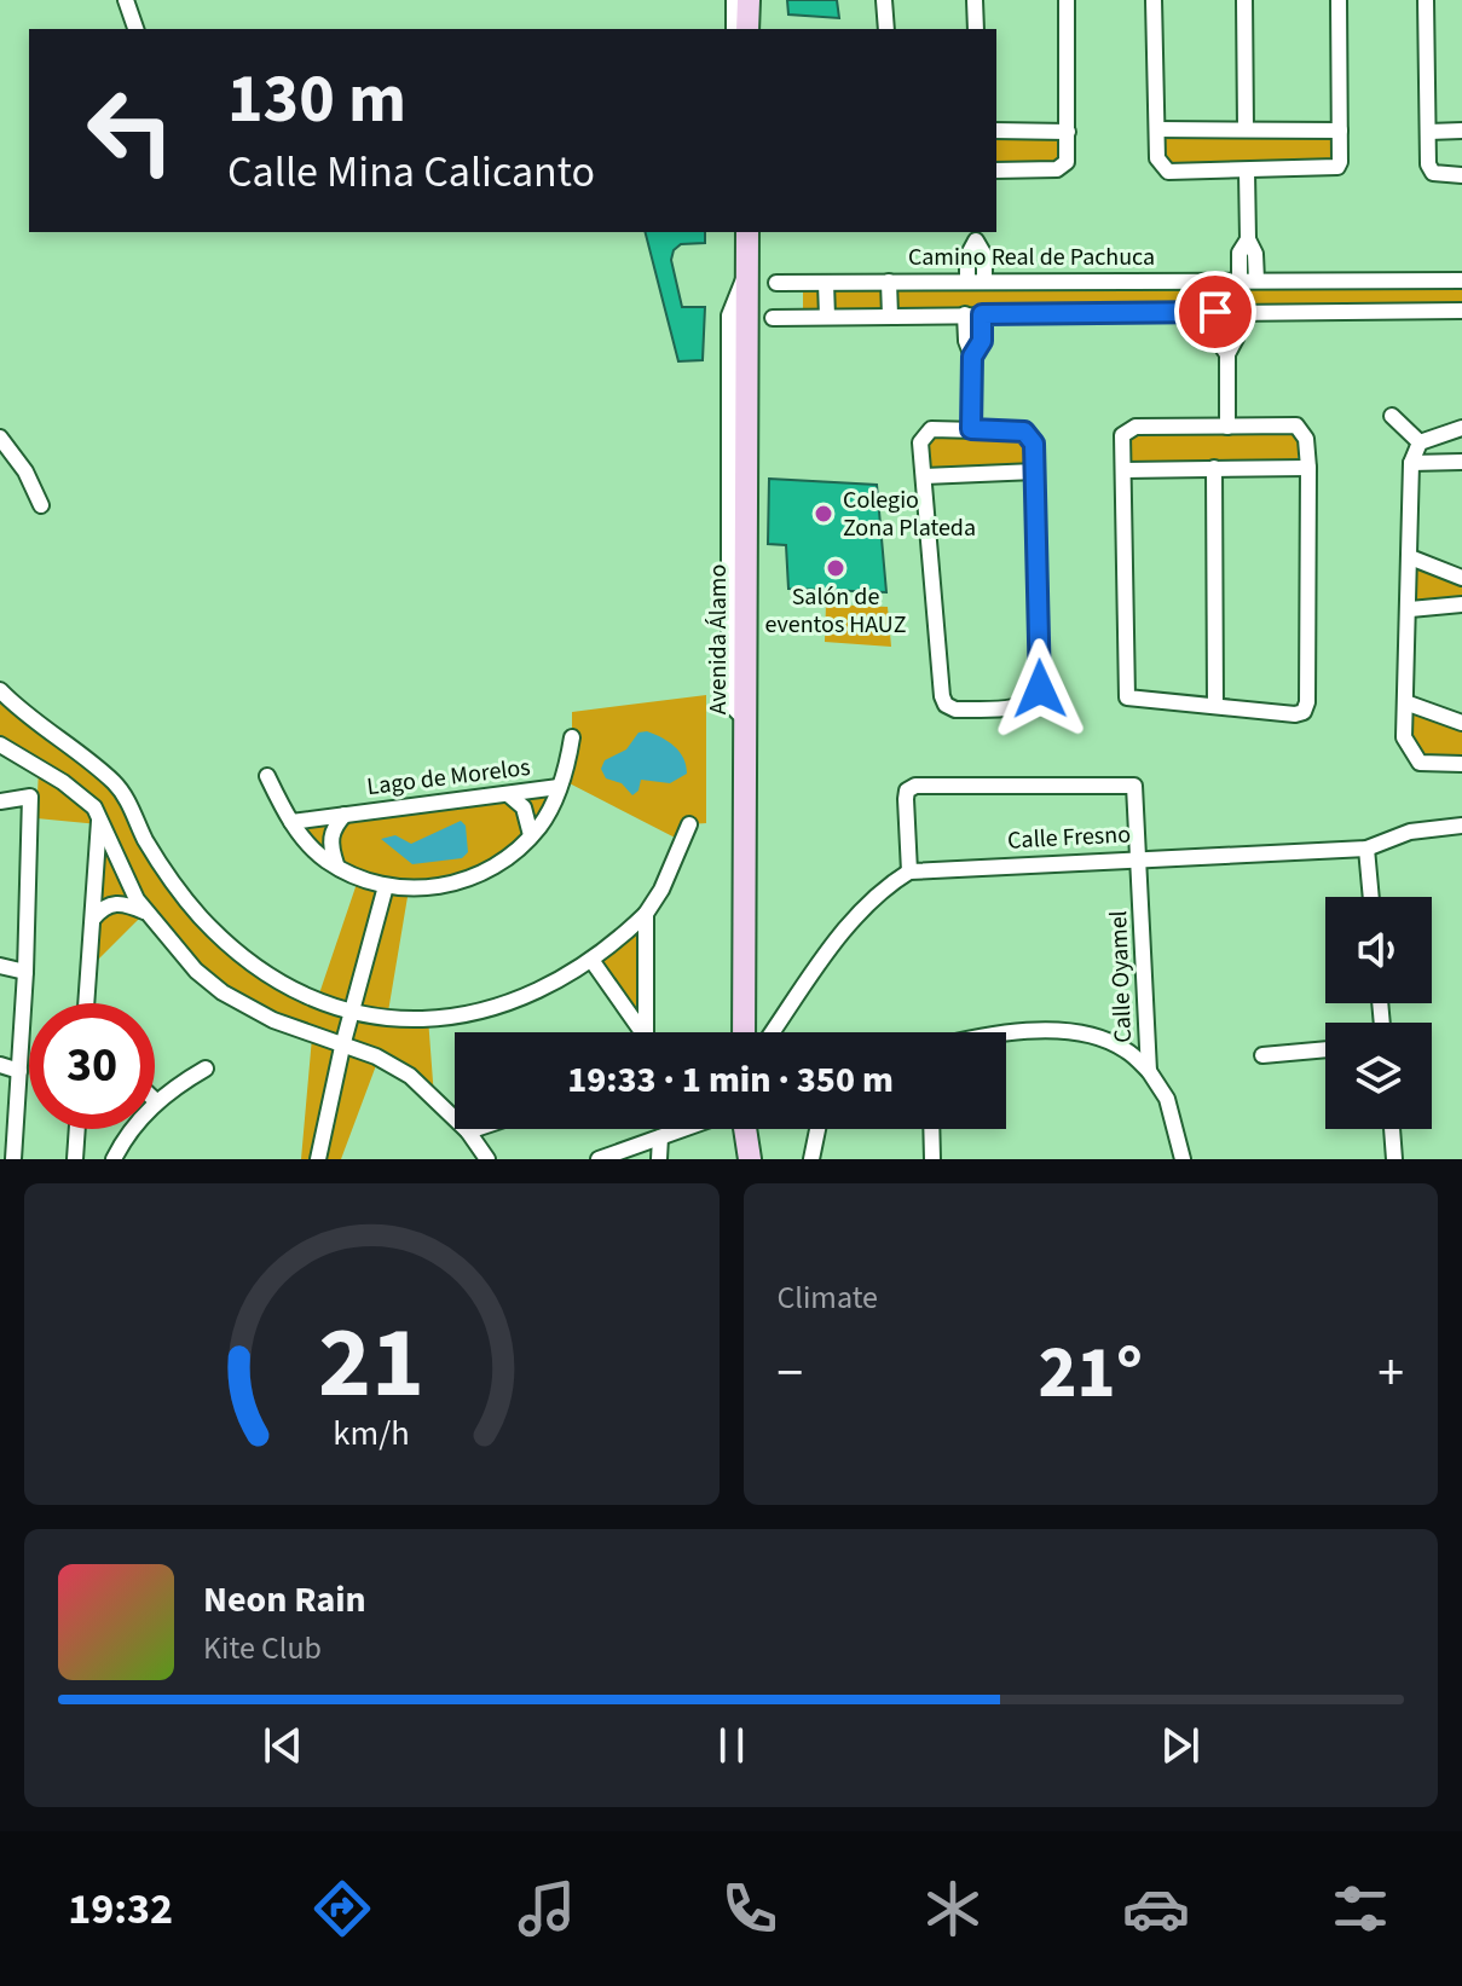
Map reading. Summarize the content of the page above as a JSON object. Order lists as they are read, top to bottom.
{
  "streets": {
    "street": [
      "Camino Real de Pachuca",
      "Avenida Álamo",
      "Lago de Morelos",
      "Calle Fresno",
      "Calle Oyamel"
    ]
  },
  "crossings": [
    ["Calle Fresno", "Calle Oyamel"]
  ],
  "places": ["Colegio Zona Plateda", "Salón de eventos HAUZ"],
  "page": {
    "turn": ["130 m", "Calle Mina Calicanto"],
    "limit": "30",
    "trip": "19:33 · 1 min · 350 m",
    "tile": "Climate",
    "heat": ["−", "21°", "+"],
    "song": ["Neon Rain", "Kite Club"],
    "tabs": "19:32",
    "gauge": ["21", "km/h"]
  }
}
